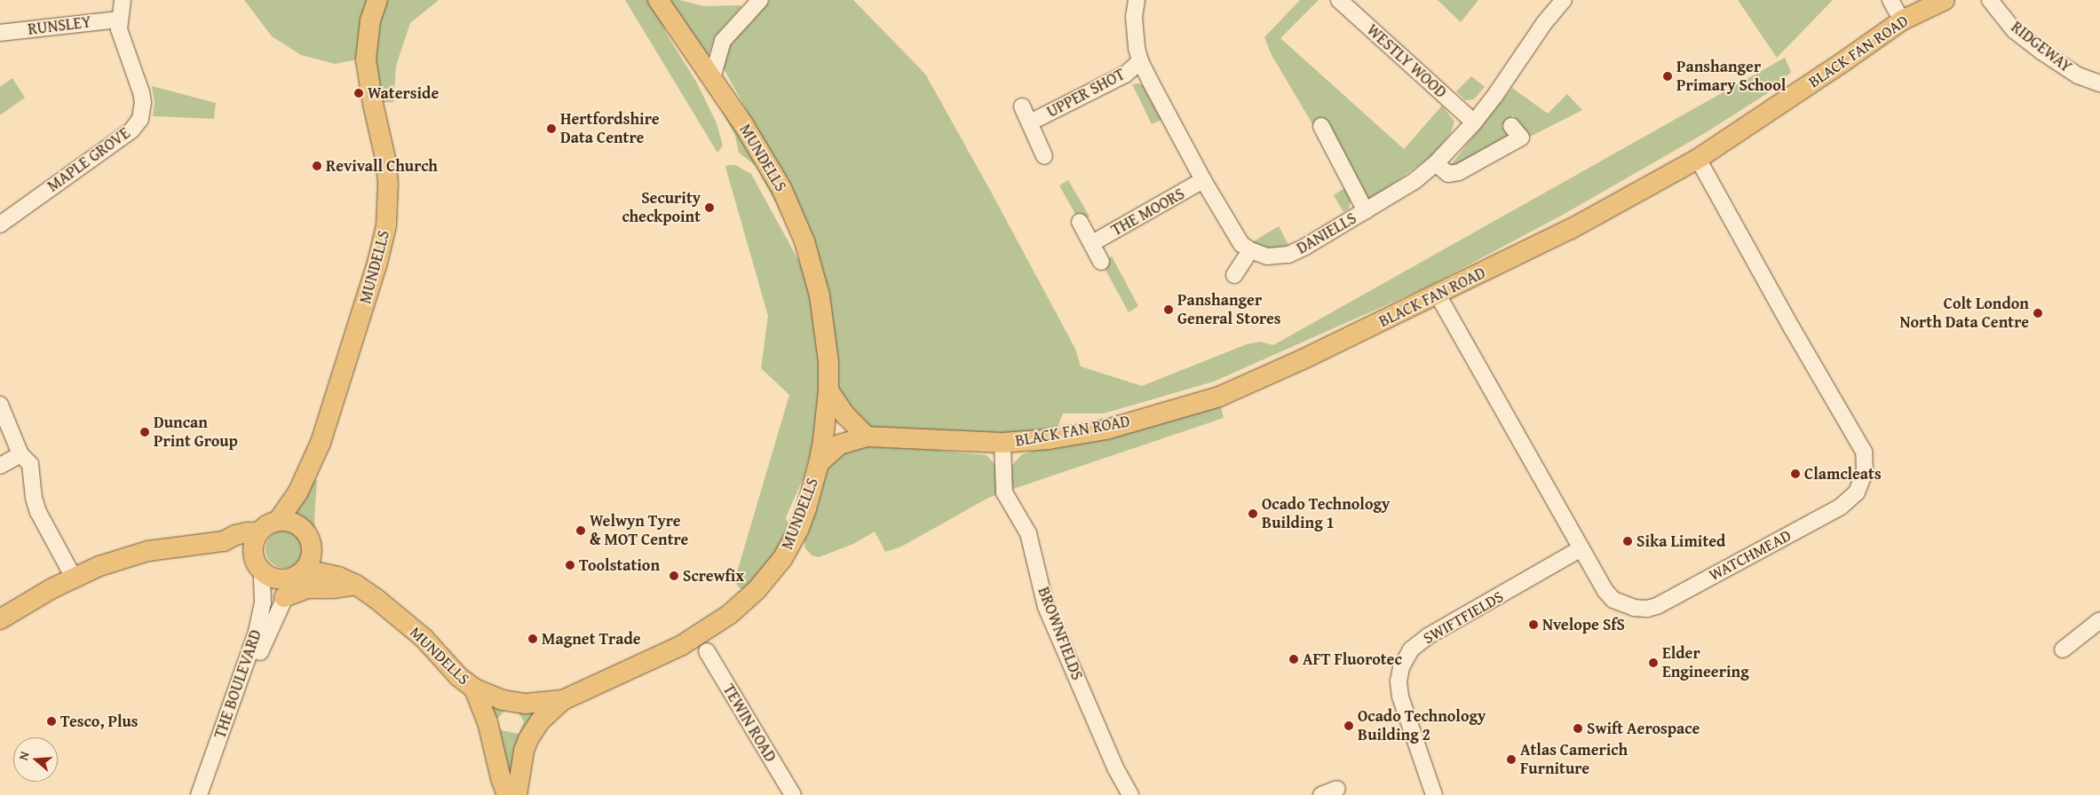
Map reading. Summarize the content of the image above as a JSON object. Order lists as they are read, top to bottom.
{
  "streets": {
    "main road": ["BLACK FAN ROAD", "MUNDELLS"],
    "street": [
      "RUNSLEY",
      "RIDGEWAY",
      "WESTLY WOOD",
      "UPPER SHOT",
      "MAPLE GROVE",
      "THE MOORS",
      "DANIELLS",
      "WATCHMEAD",
      "SWIFTFIELDS",
      "BROWNFIELDS",
      "THE BOULEVARD",
      "TEWIN ROAD"
    ]
  },
  "crossings": [
    ["RUNSLEY", "MAPLE GROVE"],
    ["BLACK FAN ROAD", "MUNDELLS"],
    ["BLACK FAN ROAD", "WATCHMEAD"],
    ["BLACK FAN ROAD", "BROWNFIELDS"],
    ["WESTLY WOOD", "DANIELLS"],
    ["MUNDELLS", "THE BOULEVARD"],
    ["WATCHMEAD", "SWIFTFIELDS"]
  ],
  "places": [
    "Panshanger Primary School",
    "Waterside",
    "Hertfordshire Data Centre",
    "Revivall Church",
    "Security checkpoint",
    "Panshanger General Stores",
    "Colt London North Data Centre",
    "Duncan Print Group",
    "Clamcleats",
    "Ocado Technology Building 1",
    "Welwyn Tyre & MOT Centre",
    "Sika Limited",
    "Toolstation",
    "Screwfix",
    "Nvelope SfS",
    "Magnet Trade",
    "AFT Fluorotec",
    "Elder Engineering",
    "Tesco, Plus",
    "Ocado Technology Building 2",
    "Swift Aerospace",
    "Atlas Camerich Furniture"
  ],
  "north": "left"
}
